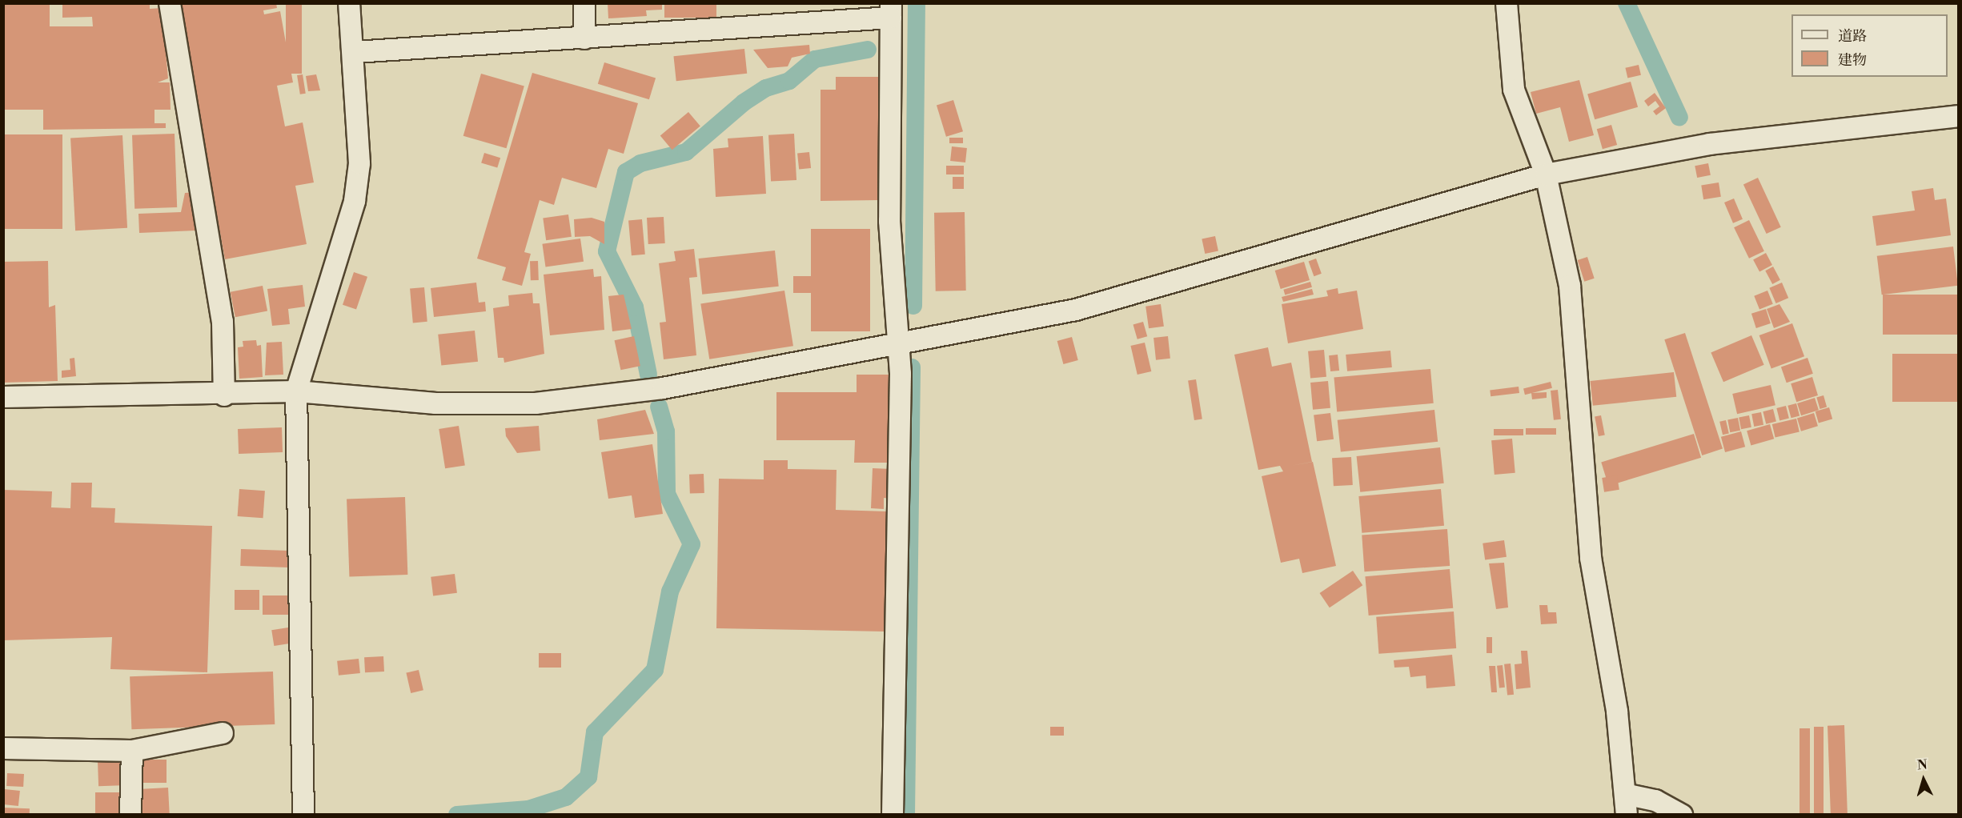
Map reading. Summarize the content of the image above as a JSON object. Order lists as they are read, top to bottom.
{
  "legend": ["道路", "建物"],
  "north": "top"
}
